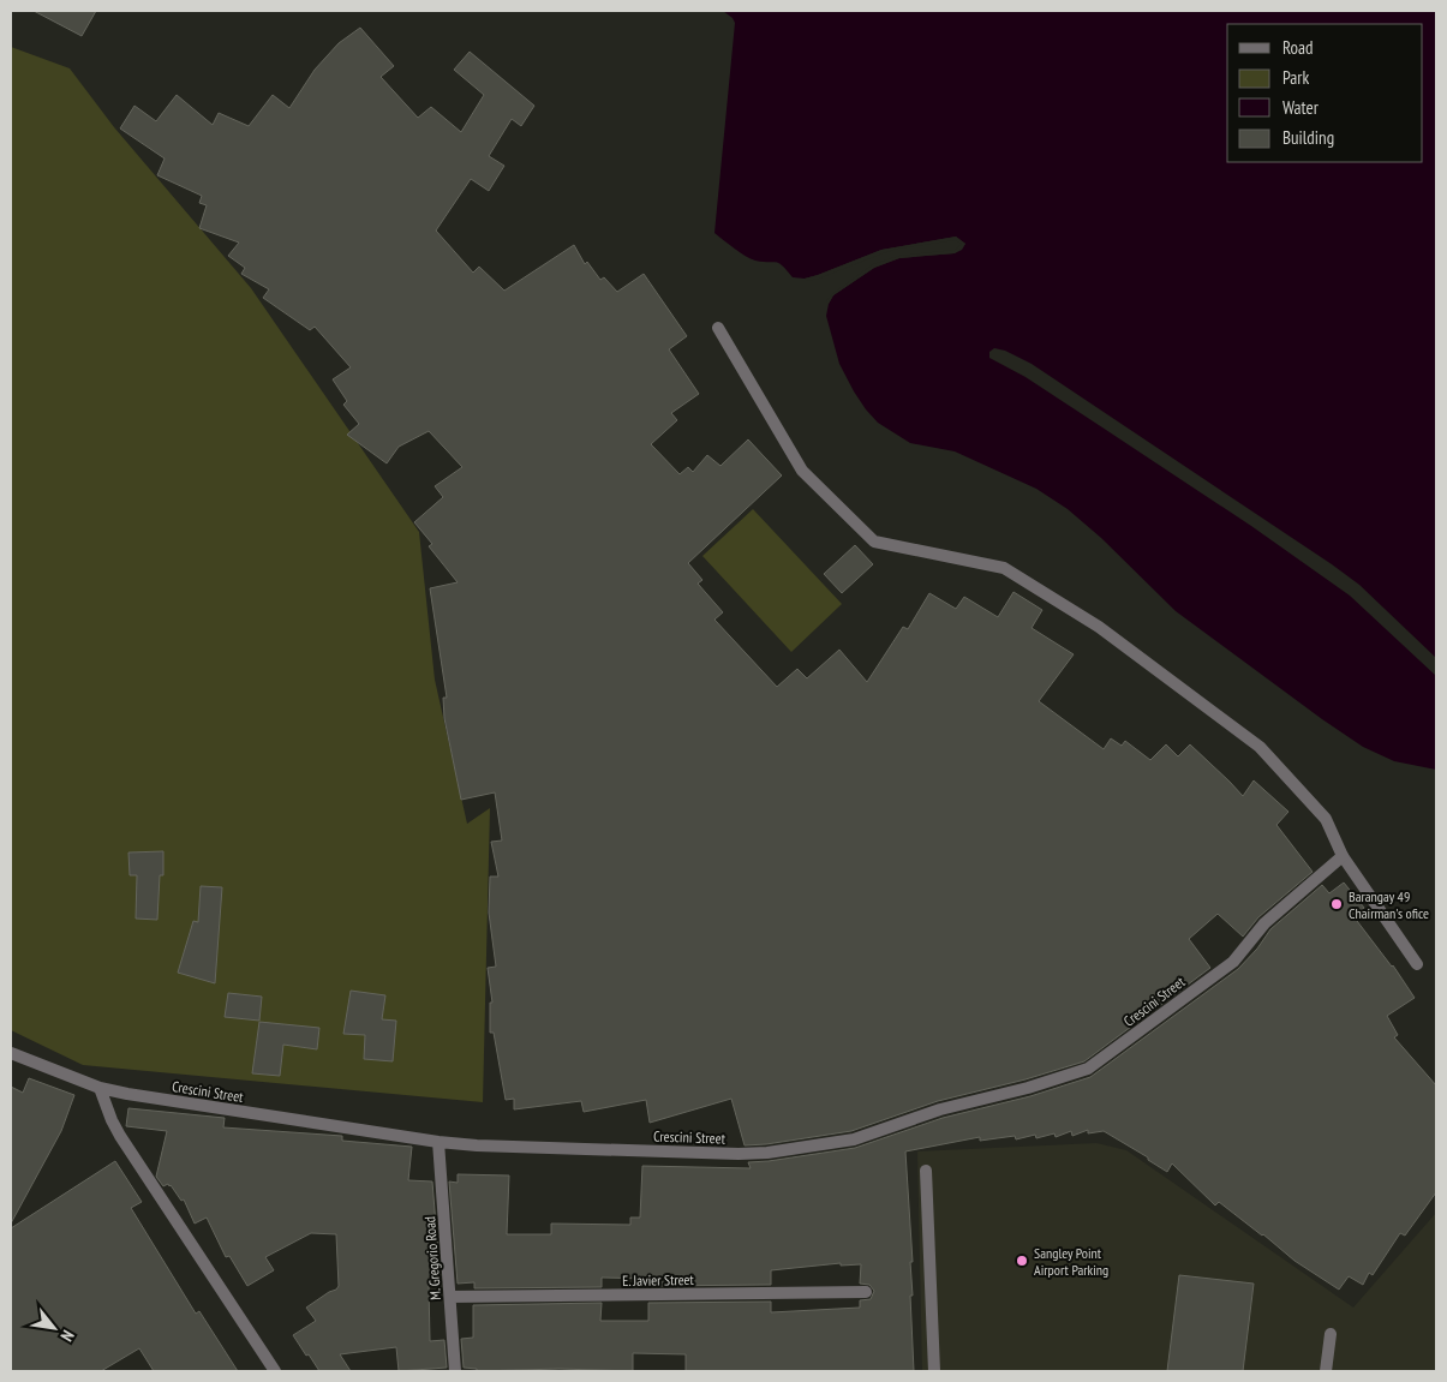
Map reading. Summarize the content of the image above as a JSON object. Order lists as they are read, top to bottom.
{
  "streets": {
    "street": ["Crescini Street", "M. Gregorio Road", "E. Javier Street"]
  },
  "crossings": [
    ["Crescini Street", "M. Gregorio Road"],
    ["M. Gregorio Road", "E. Javier Street"]
  ],
  "places": ["Barangay 49 Chairman's ofice", "Sangley Point Airport Parking"],
  "legend": [
    "Road",
    "Park",
    "Water",
    "Building"
  ],
  "north": "bottom right"
}
